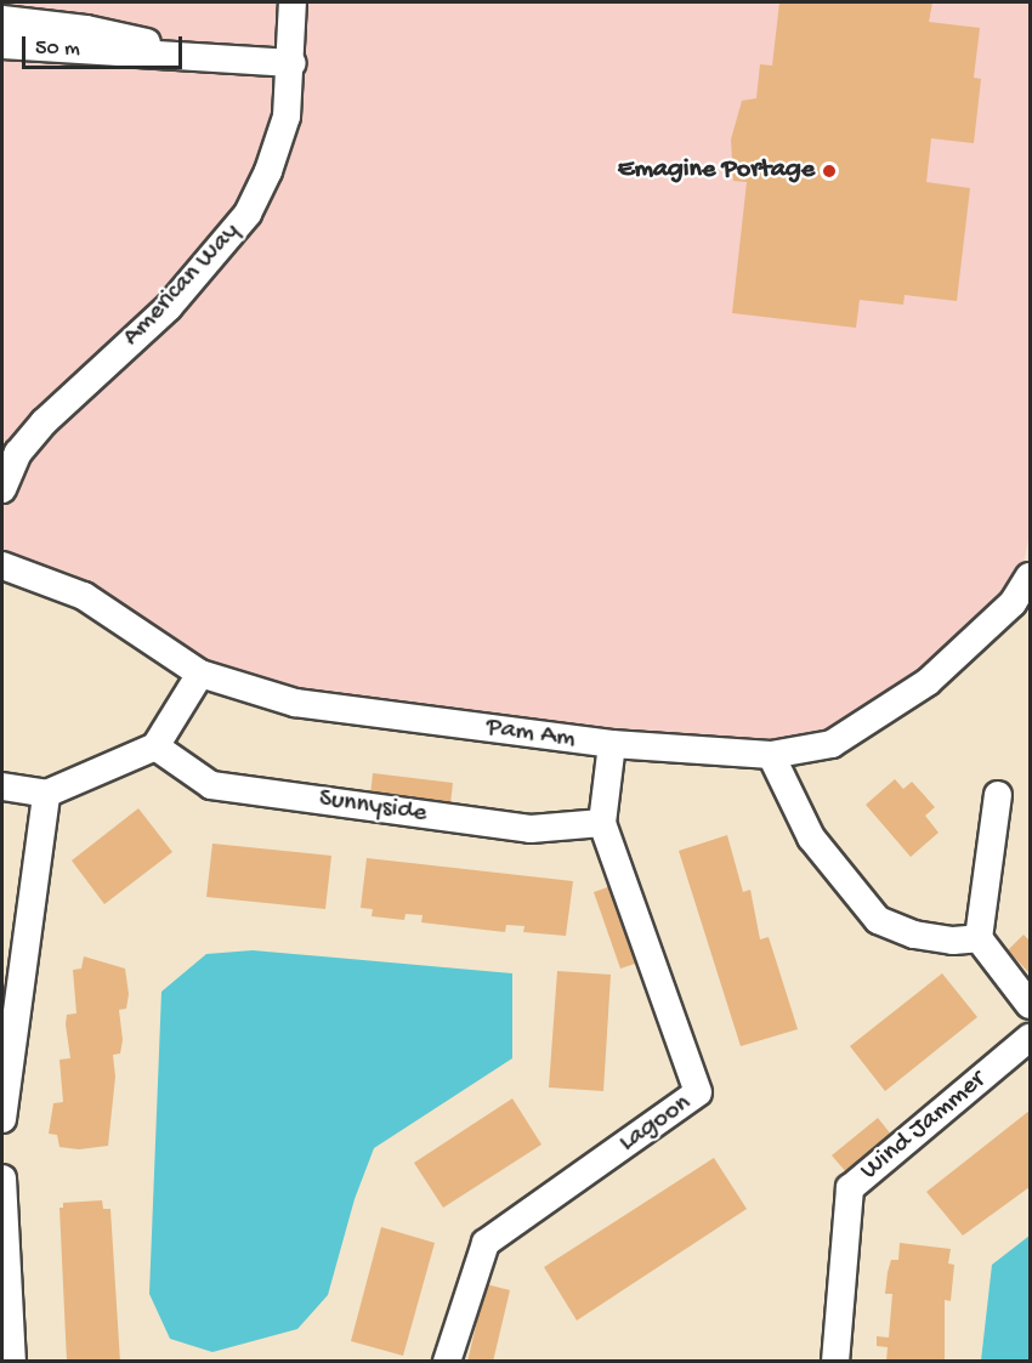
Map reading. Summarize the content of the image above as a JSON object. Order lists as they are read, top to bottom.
{
  "streets": {
    "street": [
      "American Way",
      "Pam Am",
      "Sunnyside",
      "Lagoon",
      "Wind Jammer"
    ]
  },
  "crossings": [
    ["Pam Am", "Lagoon"],
    ["Sunnyside", "Lagoon"]
  ],
  "places": ["Emagine Portage"],
  "scale_bar": "50 m"
}
